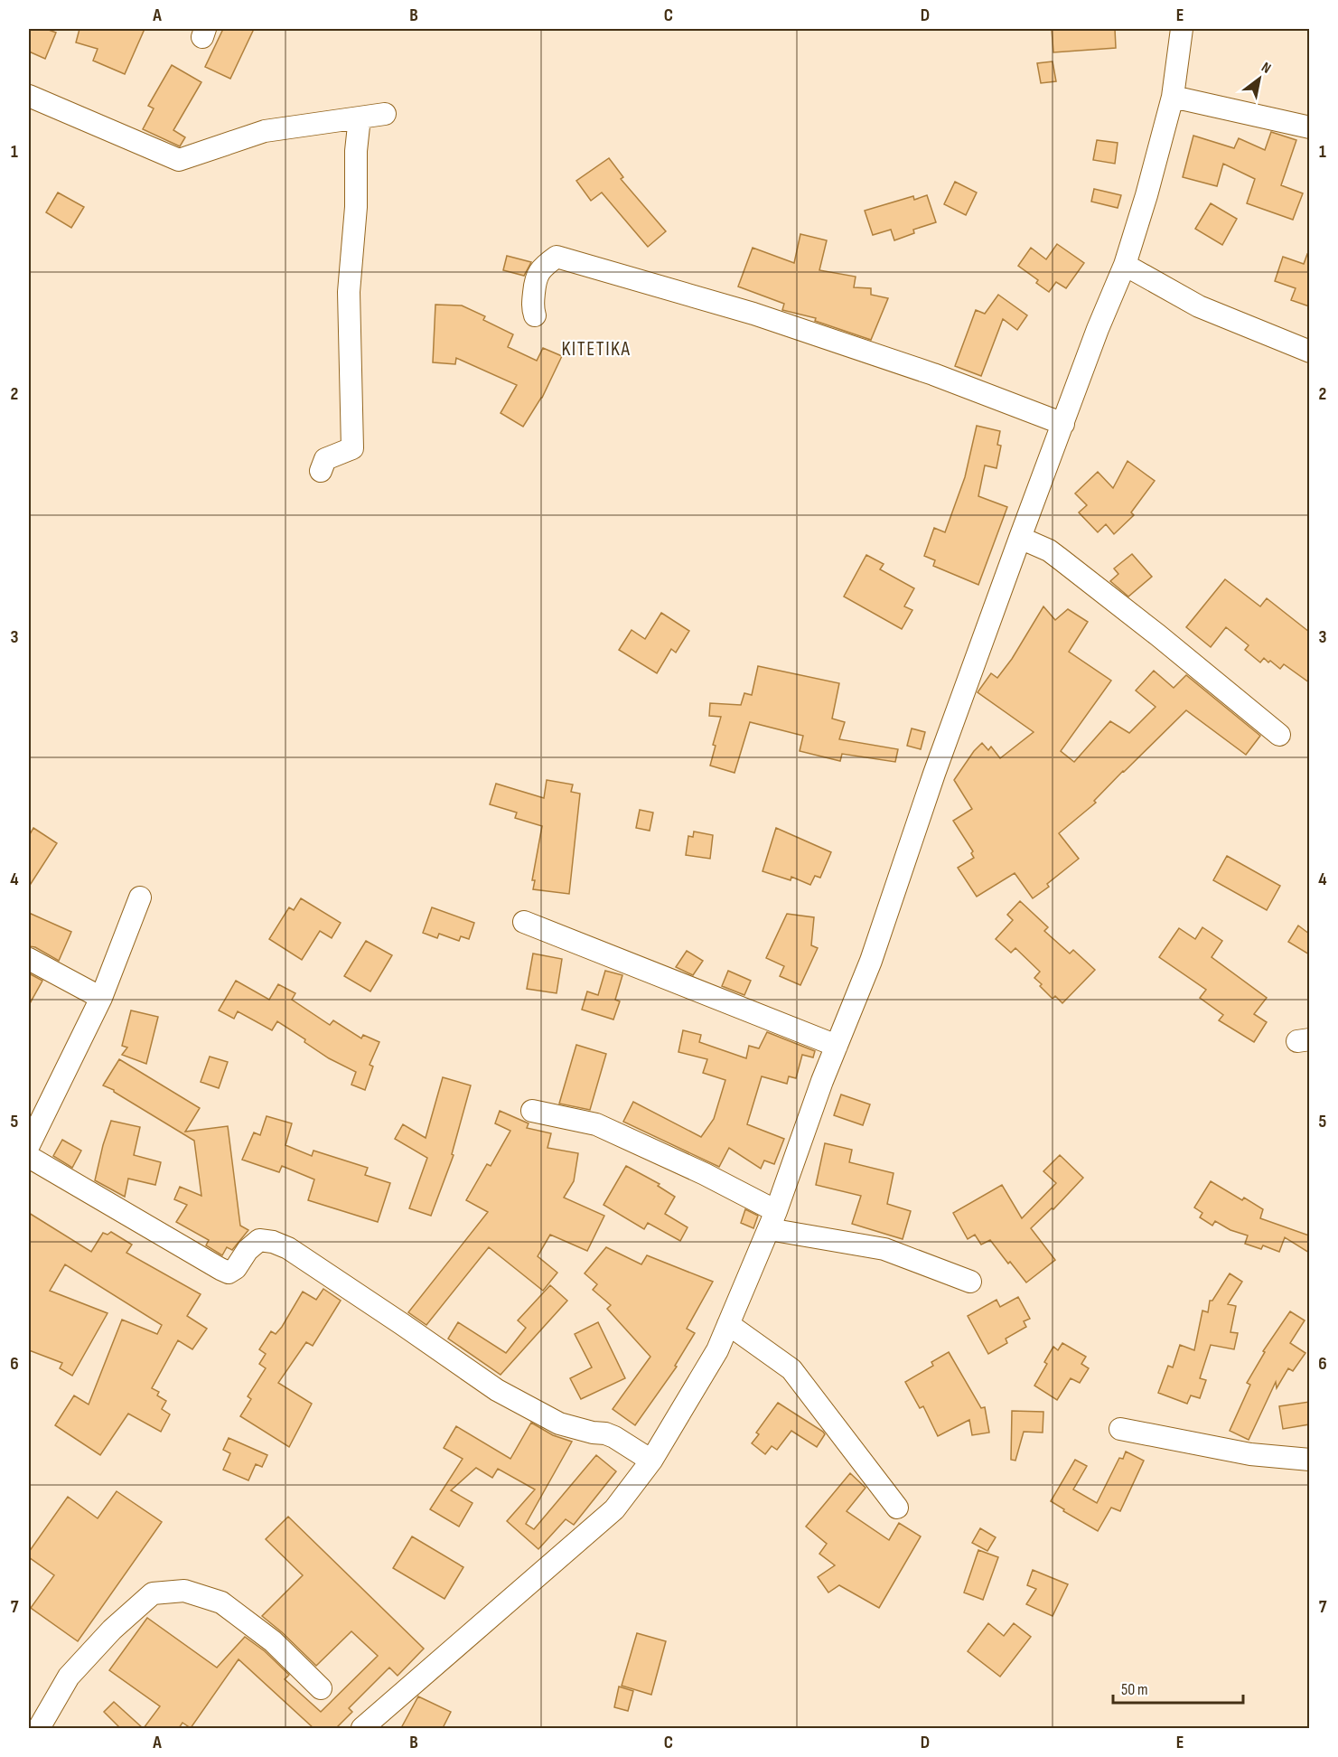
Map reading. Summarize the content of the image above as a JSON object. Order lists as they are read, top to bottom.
{
  "districts": ["KITETIKA"],
  "scale_bar": "50 m",
  "north": "top right",
  "grid": {
    "columns": [
      "A",
      "B",
      "C",
      "D",
      "E"
    ],
    "rows": [
      "1",
      "2",
      "3",
      "4",
      "5",
      "6",
      "7"
    ]
  }
}
